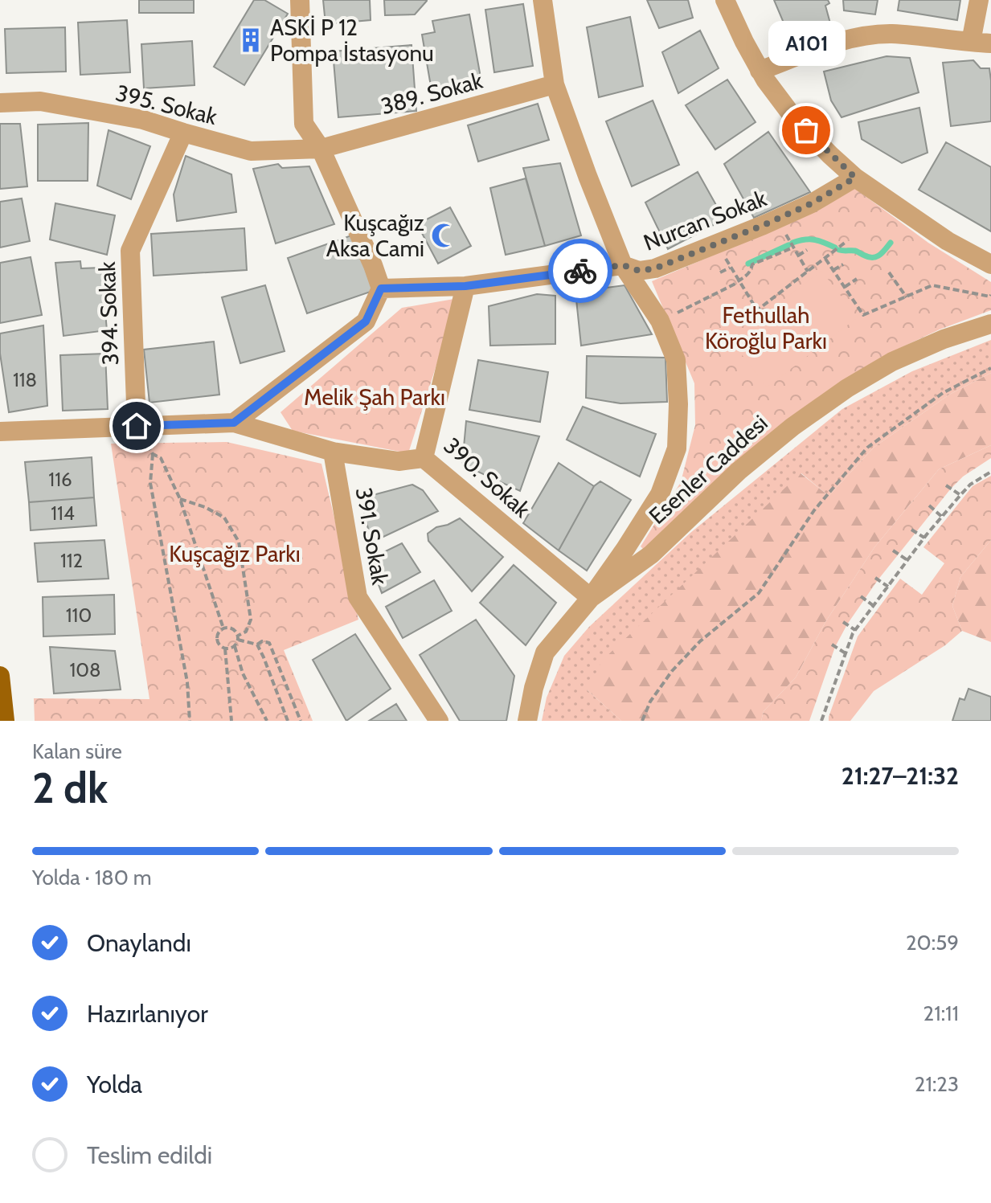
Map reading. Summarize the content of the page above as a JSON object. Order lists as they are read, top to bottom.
{
  "streets": {
    "street": [
      "389. Sokak",
      "395. Sokak",
      "Nurcan Sokak",
      "394. Sokak",
      "Esenler Caddesi",
      "390. Sokak",
      "391. Sokak"
    ]
  },
  "crossings": [
    ["389. Sokak", "395. Sokak"],
    ["395. Sokak", "394. Sokak"],
    ["Nurcan Sokak", "390. Sokak"],
    ["Esenler Caddesi", "390. Sokak"]
  ],
  "parks": ["Fethullah Köroğlu Parkı", "Melik Şah Parkı", "Kuşcağız Parkı"],
  "places": {
    "building": ["ASKİ P 12 Pompa İstasyonu"],
    "other": ["A101"],
    "mosque": ["Kuşcağız Aksa Cami"]
  },
  "house_numbers": [
    "118",
    "116",
    "114",
    "112",
    "110",
    "108"
  ],
  "page": {
    "bubble": "A101",
    "heading": ["2 dk", "Kalan süre", "21:27–21:32"],
    "bar": "Yolda · 180 m",
    "list": [
      ["Onaylandı", "20:59"],
      ["Hazırlanıyor", "21:11"],
      ["Yolda", "21:23"],
      "Teslim edildi"
    ]
  }
}
